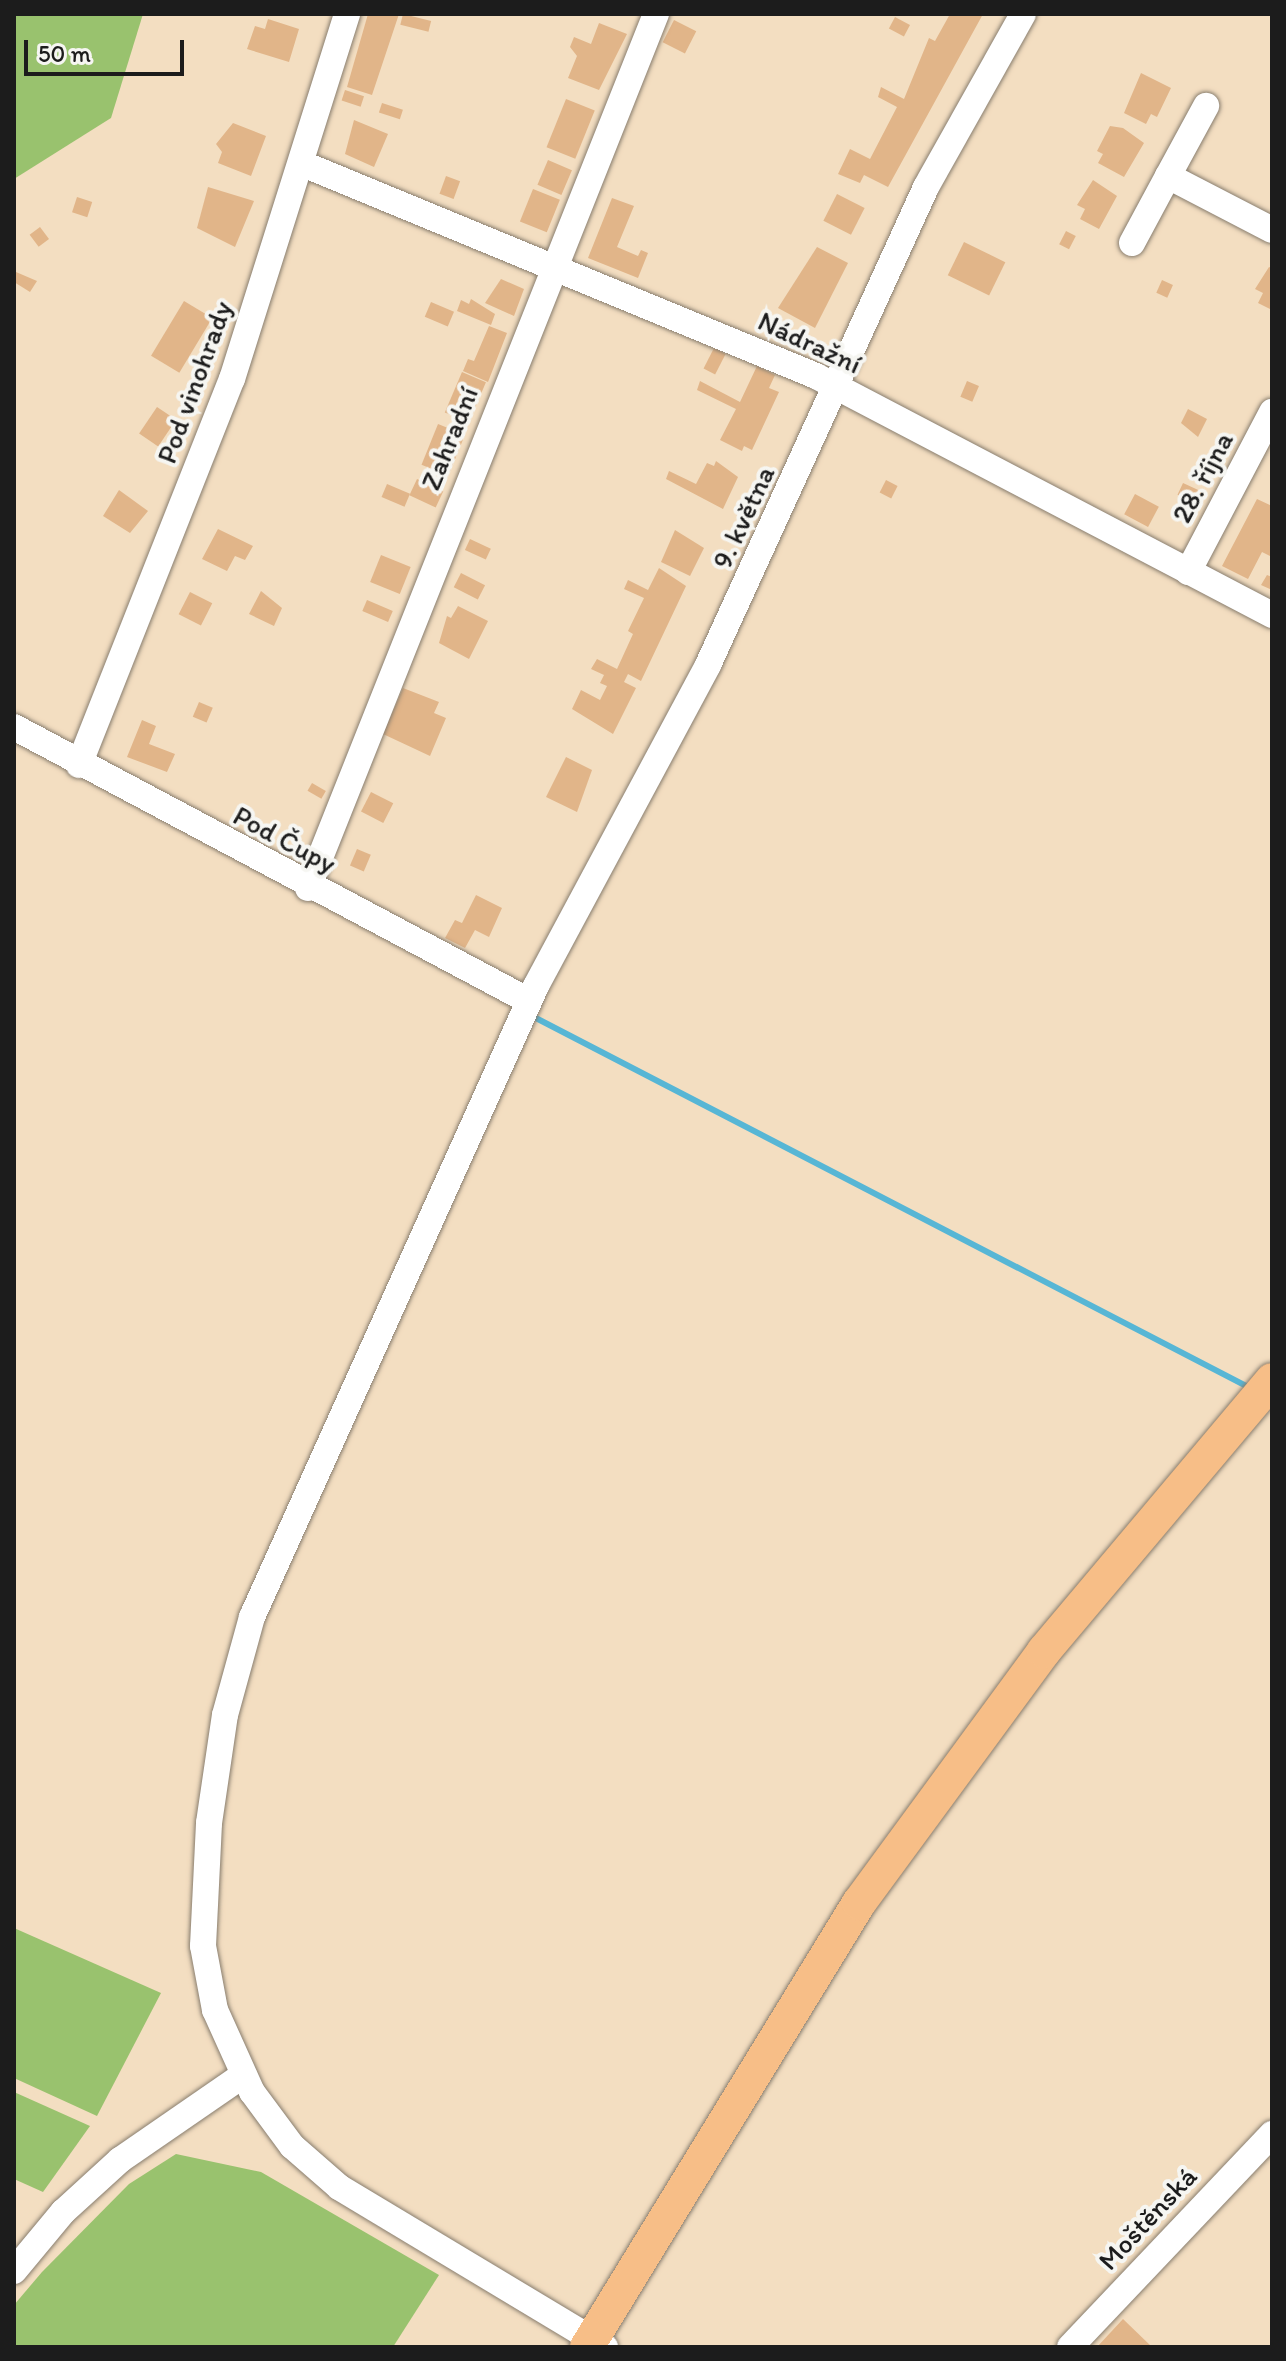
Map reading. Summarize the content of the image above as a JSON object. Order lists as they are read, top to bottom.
{
  "streets": {
    "street": [
      "Nádražní",
      "Pod vinohrady",
      "Zahradní",
      "28. října",
      "9. května",
      "Pod Čupy",
      "Moštěnská"
    ]
  },
  "crossings": [
    ["Nádražní", "Pod vinohrady"],
    ["Nádražní", "Zahradní"],
    ["Nádražní", "28. října"],
    ["Nádražní", "9. května"],
    ["Pod vinohrady", "Pod Čupy"],
    ["Zahradní", "Pod Čupy"],
    ["9. května", "Pod Čupy"]
  ],
  "scale_bar": "50 m"
}
